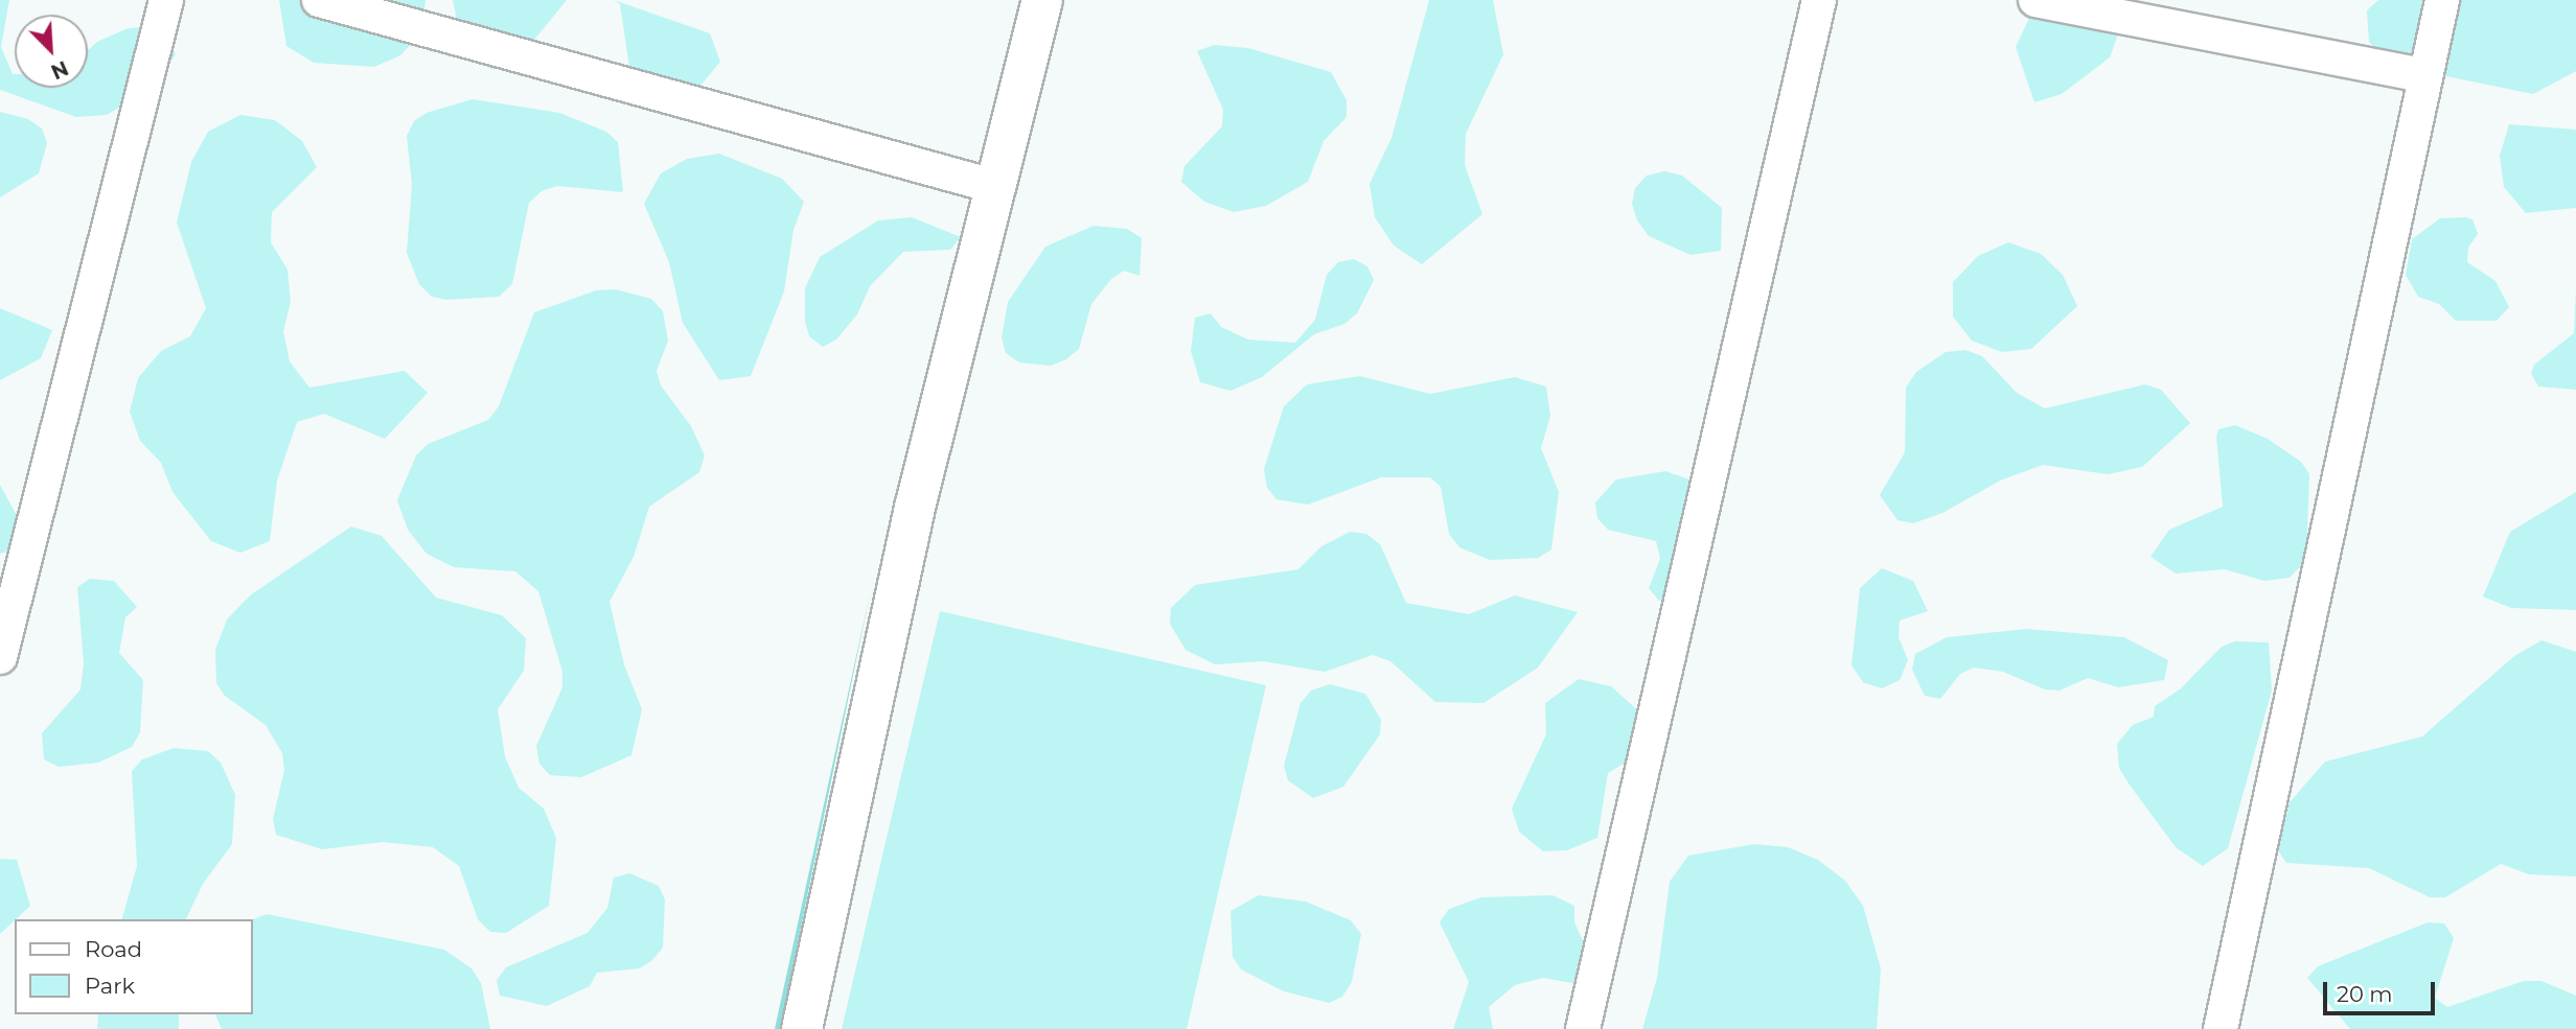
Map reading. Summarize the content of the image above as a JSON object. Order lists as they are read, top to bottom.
{
  "legend": ["Road", "Park"],
  "scale_bar": "20 m",
  "north": "bottom right"
}
